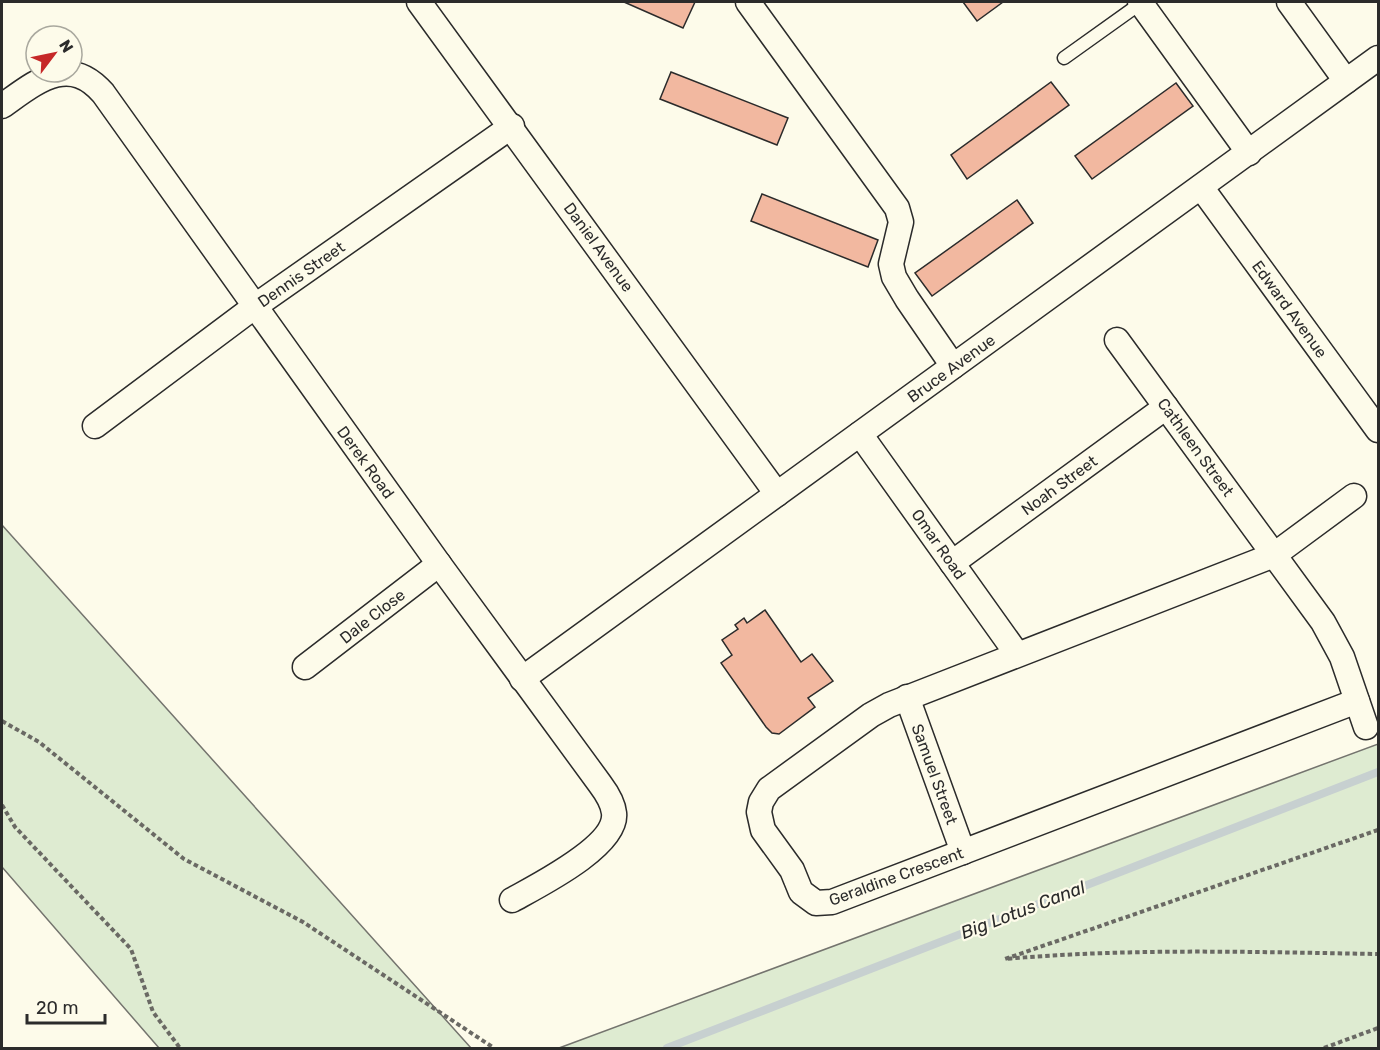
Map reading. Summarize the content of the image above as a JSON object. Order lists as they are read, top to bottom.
{
  "streets": {
    "street": [
      "Daniel Avenue",
      "Dennis Street",
      "Edward Avenue",
      "Bruce Avenue",
      "Cathleen Street",
      "Derek Road",
      "Noah Street",
      "Omar Road",
      "Dale Close",
      "Samuel Street",
      "Geraldine Crescent"
    ]
  },
  "crossings": [
    ["Daniel Avenue", "Dennis Street"],
    ["Daniel Avenue", "Bruce Avenue"],
    ["Dennis Street", "Derek Road"],
    ["Edward Avenue", "Bruce Avenue"],
    ["Bruce Avenue", "Derek Road"],
    ["Bruce Avenue", "Omar Road"],
    ["Cathleen Street", "Noah Street"],
    ["Cathleen Street", "Geraldine Crescent"],
    ["Derek Road", "Dale Close"],
    ["Noah Street", "Omar Road"],
    ["Omar Road", "Geraldine Crescent"],
    ["Samuel Street", "Geraldine Crescent"]
  ],
  "water": ["Big Lotus Canal"],
  "scale_bar": "20 m",
  "north": "top right"
}
